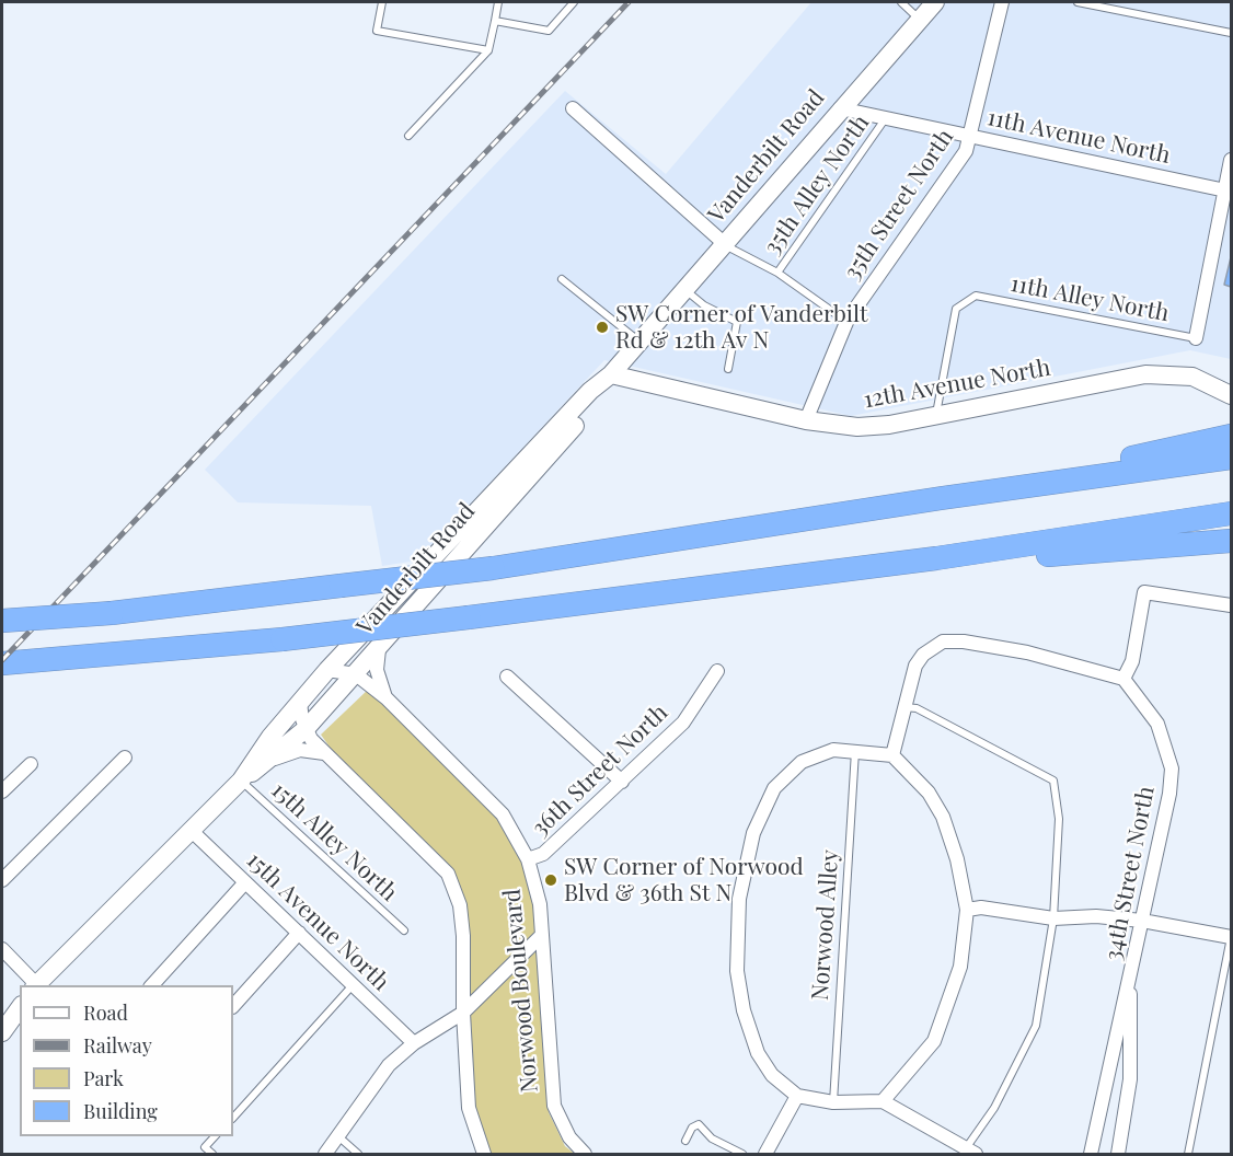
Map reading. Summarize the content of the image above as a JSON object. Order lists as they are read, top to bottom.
{
  "streets": {
    "street": [
      "11th Avenue North",
      "Vanderbilt Road",
      "35th Street North",
      "12th Avenue North",
      "36th Street North",
      "34th Street North",
      "15th Avenue North",
      "Norwood Boulevard"
    ],
    "lane": [
      "35th Alley North",
      "11th Alley North",
      "15th Alley North",
      "Norwood Alley"
    ]
  },
  "crossings": [
    ["11th Avenue North", "Vanderbilt Road"],
    ["11th Avenue North", "35th Alley North"],
    ["11th Avenue North", "35th Street North"],
    ["Vanderbilt Road", "12th Avenue North"],
    ["Vanderbilt Road", "15th Alley North"],
    ["Vanderbilt Road", "15th Avenue North"],
    ["Vanderbilt Road", "Norwood Boulevard"],
    ["35th Street North", "12th Avenue North"],
    ["11th Alley North", "12th Avenue North"],
    ["36th Street North", "Norwood Boulevard"]
  ],
  "places": ["SW Corner of Vanderbilt Rd & 12th Av N", "SW Corner of Norwood Blvd & 36th St N"],
  "legend": [
    "Road",
    "Railway",
    "Park",
    "Building"
  ]
}
